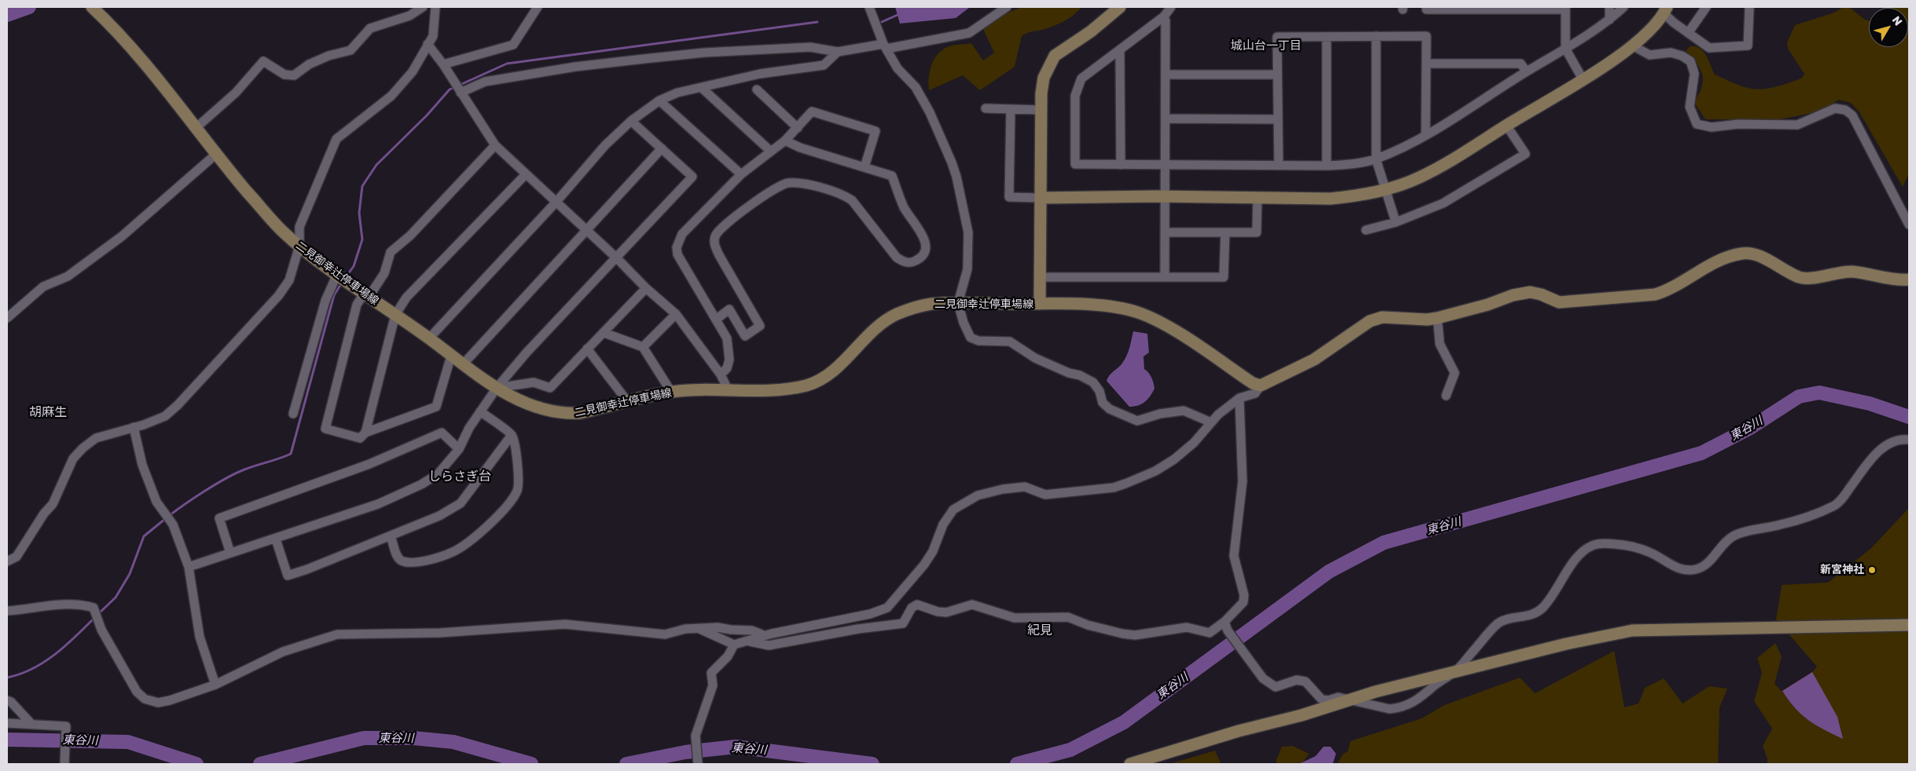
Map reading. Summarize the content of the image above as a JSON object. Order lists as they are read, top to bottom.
{
  "streets": {
    "main road": ["二見御幸辻停車場線"]
  },
  "districts": [
    "城山台一丁目",
    "胡麻生",
    "しらさぎ台",
    "紀見"
  ],
  "water": ["東谷川"],
  "places": ["新宮神社"],
  "north": "top right"
}
